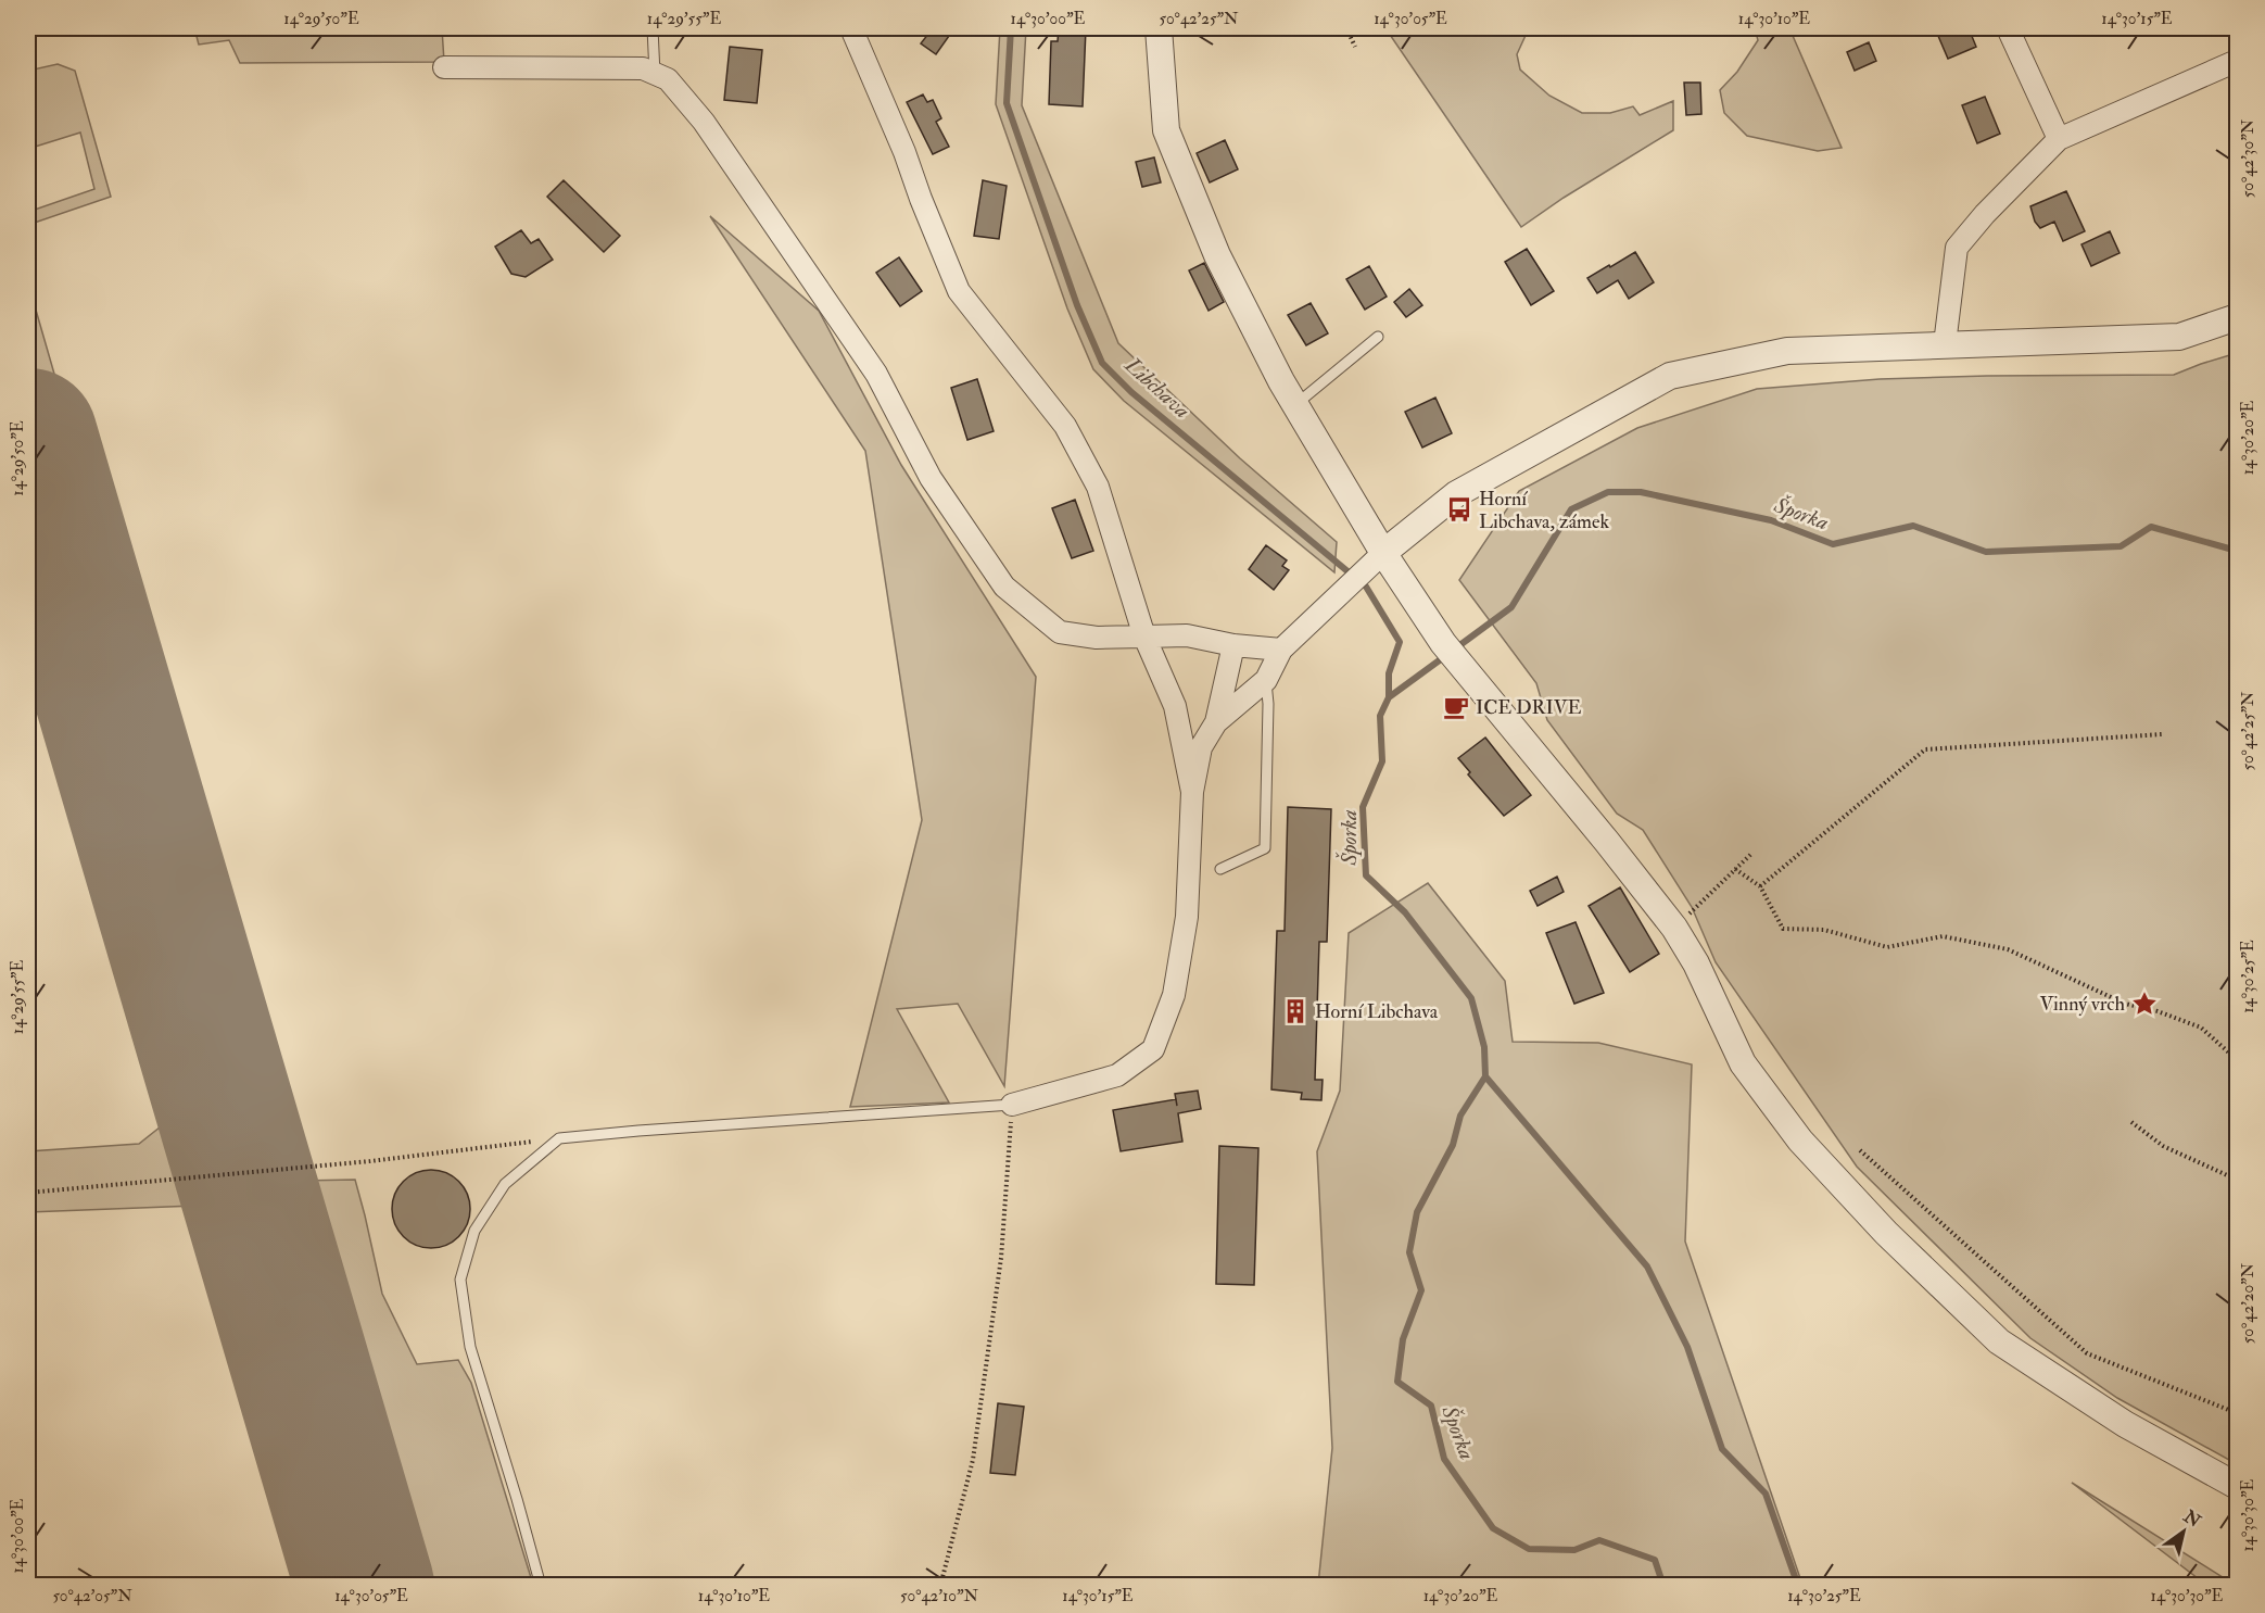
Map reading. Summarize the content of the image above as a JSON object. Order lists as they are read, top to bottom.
{
  "water": ["Libchava", "Šporka"],
  "places": {
    "bus stop": ["Horní Libchava, zámek"],
    "cafe": ["ICE DRIVE"],
    "place": ["Vinný vrch"],
    "building": ["Horní Libchava"]
  },
  "north": "top right",
  "coordinates": [
    "14°29'50\"E",
    "14°29'55\"E",
    "14°30'00\"E",
    "50°42'25\"N",
    "14°30'05\"E",
    "14°30'10\"E",
    "14°30'15\"E",
    "50°42'30\"N",
    "14°30'20\"E",
    "14°30'25\"E",
    "50°42'20\"N",
    "14°30'30\"E",
    "50°42'05\"N",
    "50°42'10\"N"
  ]
}
